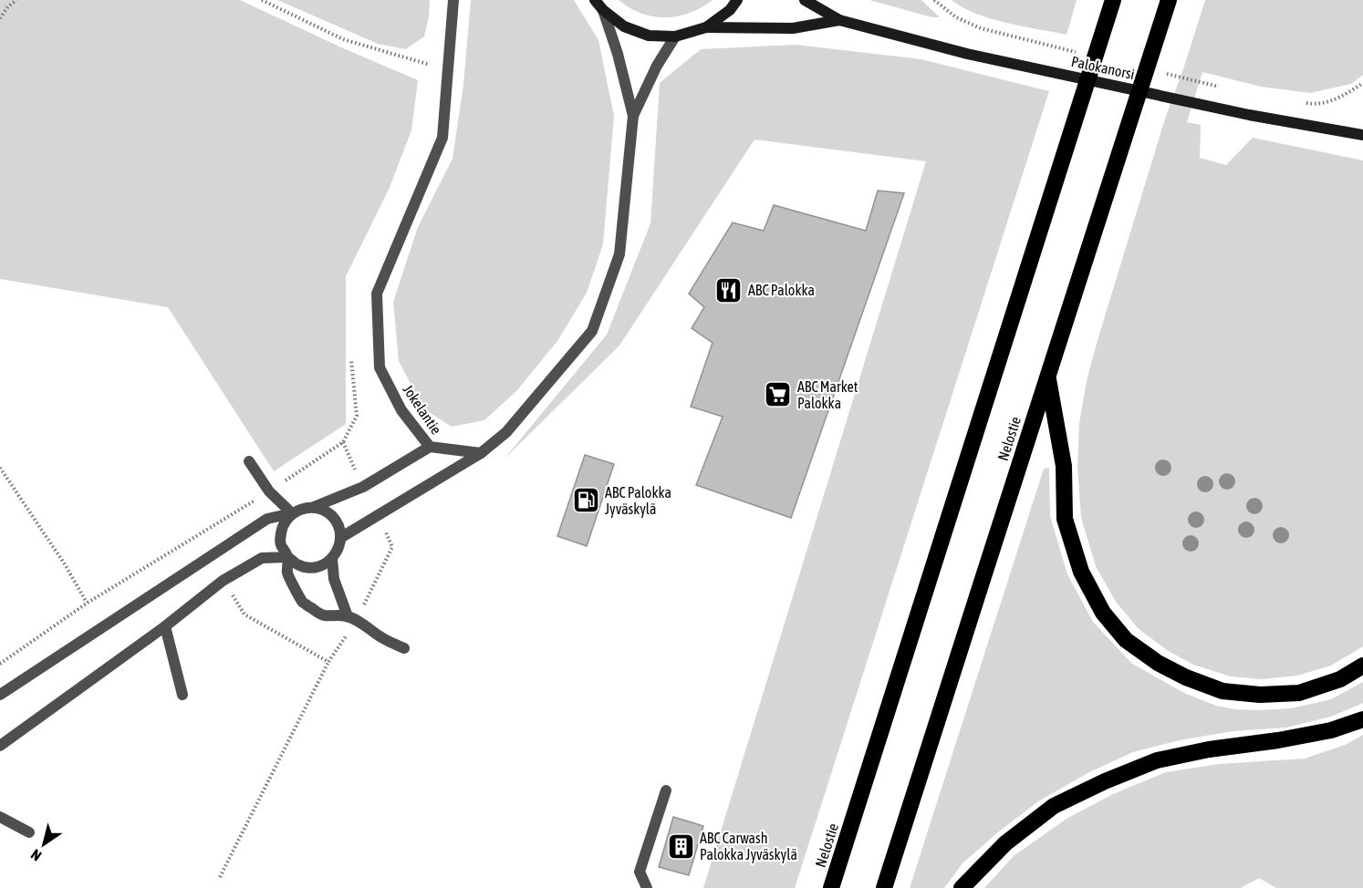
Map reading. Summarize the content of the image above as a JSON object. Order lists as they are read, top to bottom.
{
  "streets": {
    "highway": ["Nelostie"],
    "main road": ["Palokanorsi"],
    "street": ["Jokelantie"]
  },
  "places": {
    "restaurant": ["ABC Palokka"],
    "supermarket": ["ABC Market Palokka"],
    "fuel station": ["ABC Palokka Jyväskylä"],
    "building": ["ABC Carwash Palokka Jyväskylä"]
  },
  "north": "bottom left"
}
